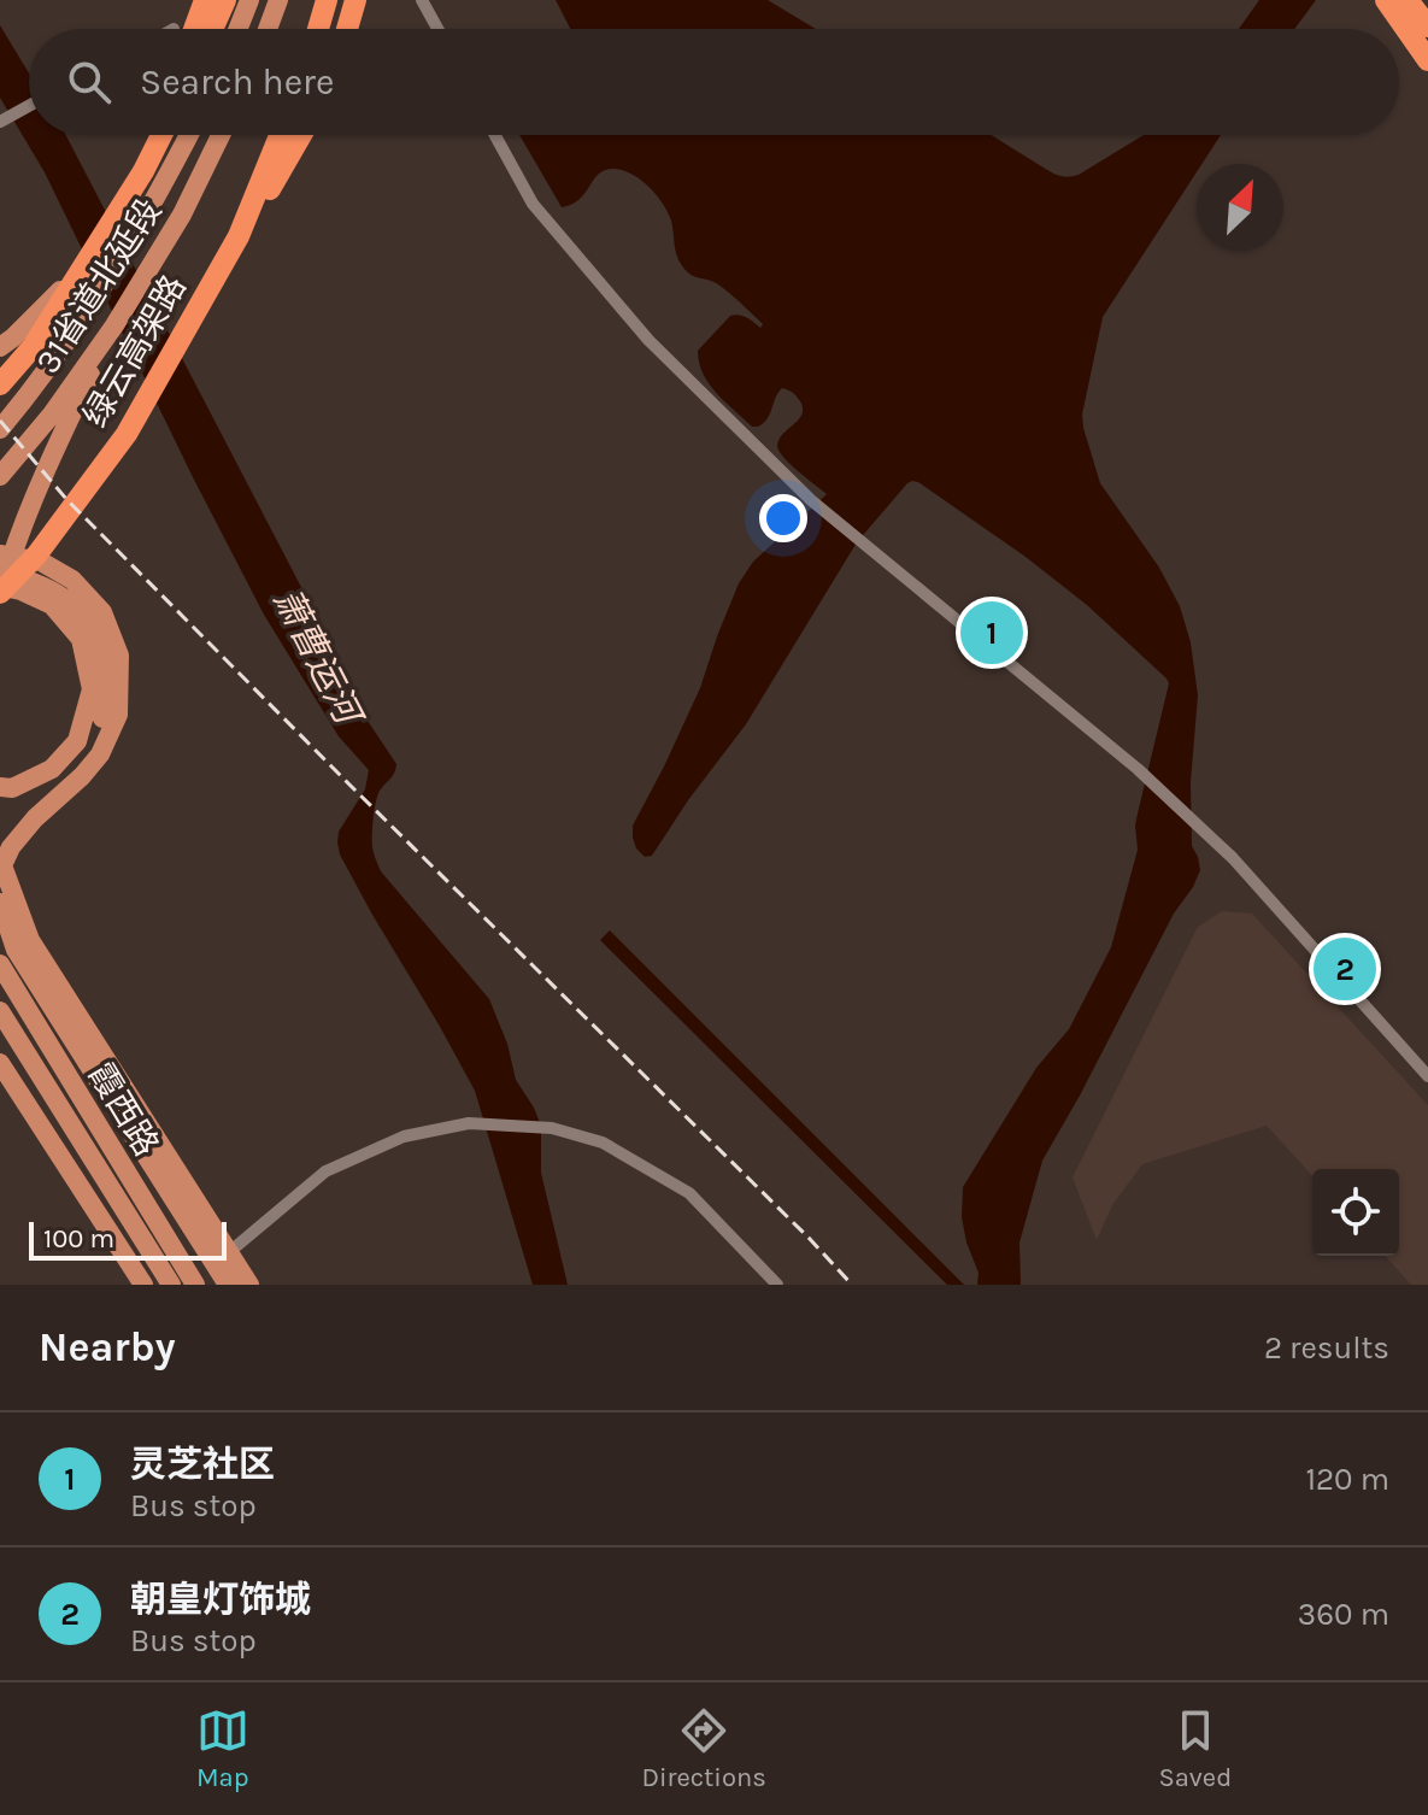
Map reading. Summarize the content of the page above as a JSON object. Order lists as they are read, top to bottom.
{
  "streets": {
    "highway": ["绿云高架路"],
    "main road": ["31省道北延段", "霞西路"]
  },
  "water": ["萧曹运河"],
  "scale_bar": "100 m",
  "north": "top right",
  "page": {
    "search": "Search here",
    "pins": ["1", "2"],
    "scale": "100 m",
    "heading": ["Nearby", "2 results"],
    "list": [
      {
        "mark": "1",
        "name": "灵芝社区",
        "note": "Bus stop",
        "value": "120 m"
      },
      {
        "mark": "2",
        "name": "朝皇灯饰城",
        "note": "Bus stop",
        "value": "360 m"
      }
    ],
    "nav": ["Map", "Directions", "Saved"]
  }
}
